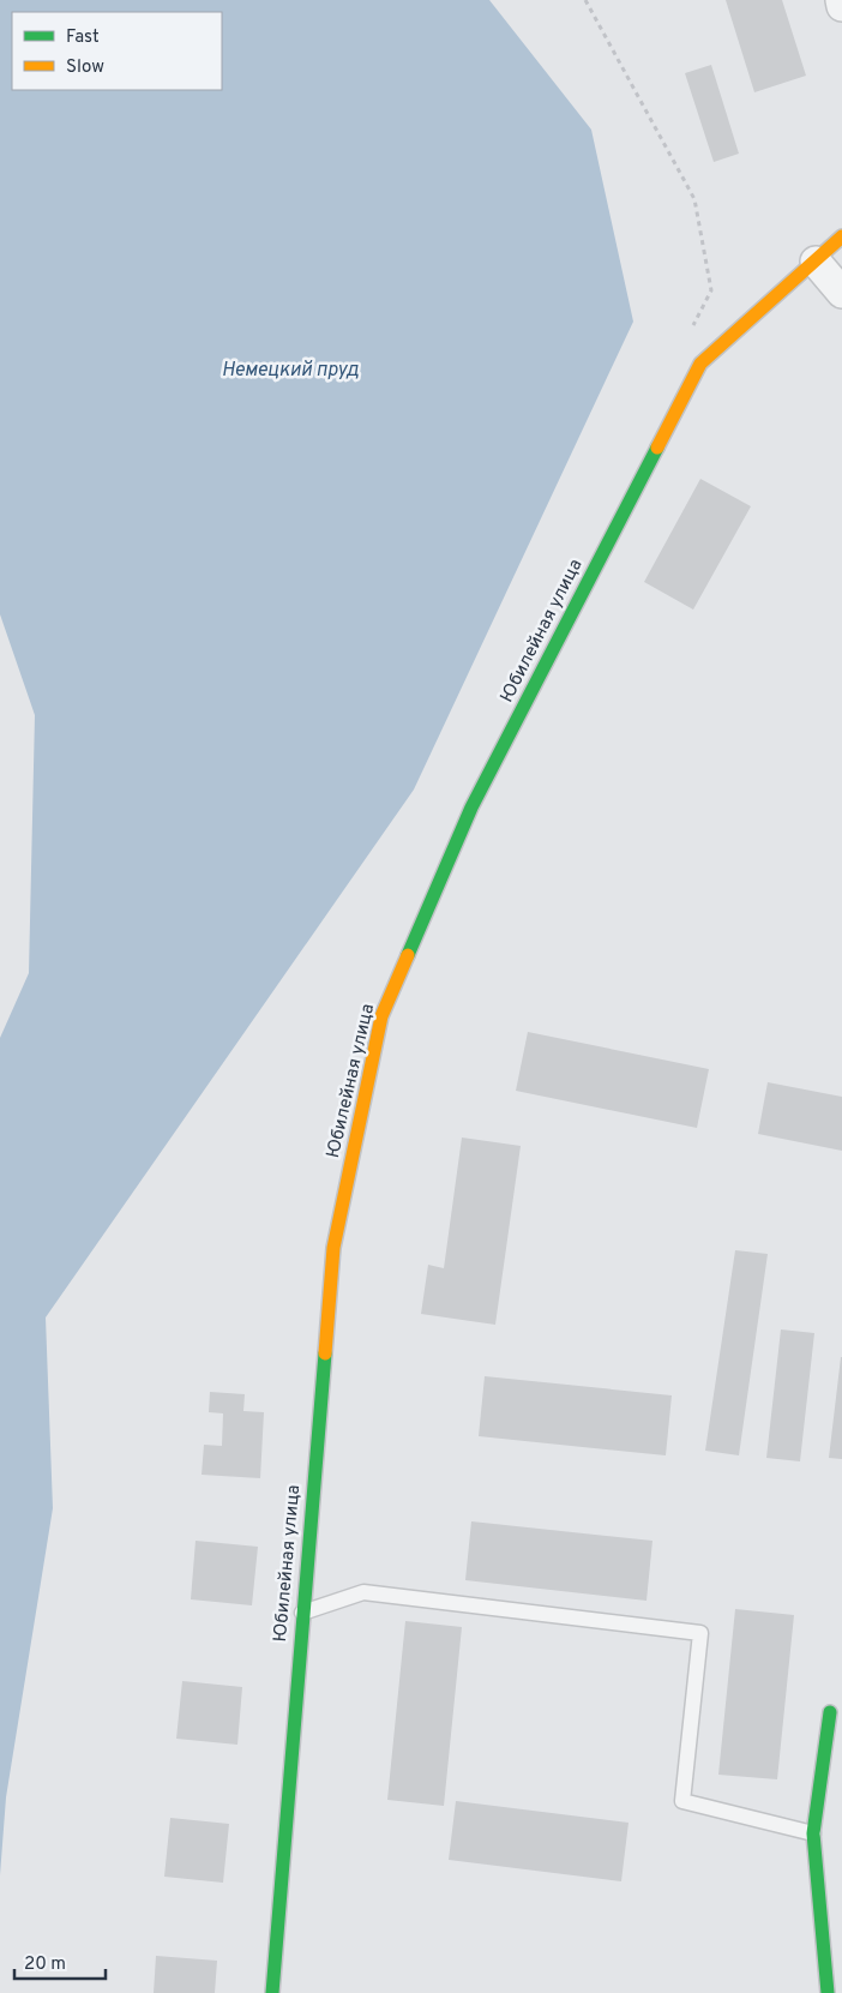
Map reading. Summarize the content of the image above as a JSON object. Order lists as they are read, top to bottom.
{
  "streets": {
    "street": ["Юбилейная улица"]
  },
  "water": ["Немецкий пруд"],
  "legend": ["Fast", "Slow"],
  "scale_bar": "20 m"
}
